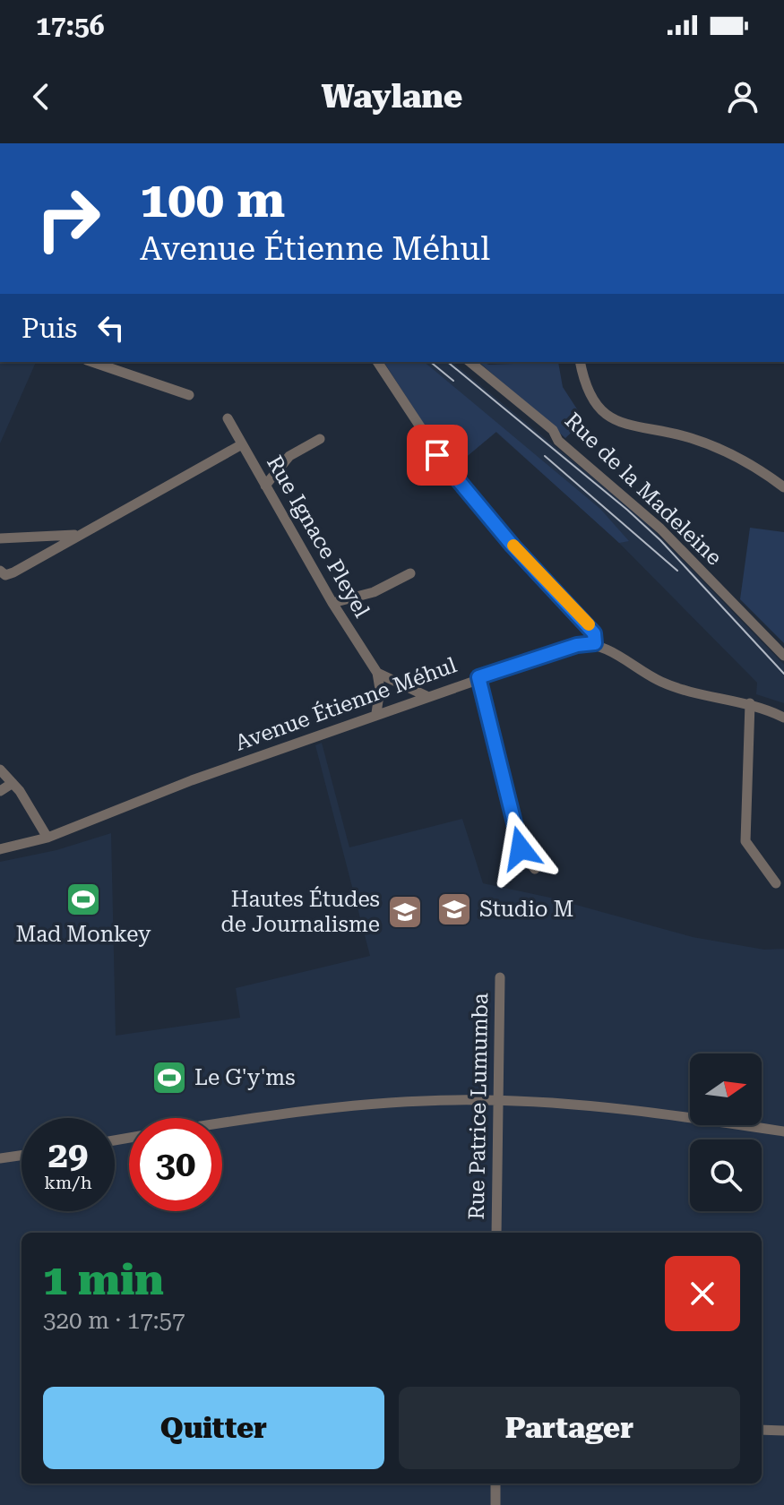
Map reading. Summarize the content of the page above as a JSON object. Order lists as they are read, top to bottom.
{
  "streets": {
    "street": [
      "Rue de la Madeleine",
      "Rue Ignace Pleyel",
      "Avenue Étienne Méhul",
      "Rue Patrice Lumumba"
    ]
  },
  "places": {
    "sports": ["Mad Monkey", "Le G'y'ms"],
    "school or university": ["Studio M", "Hautes Études de Journalisme"]
  },
  "north": "right",
  "page": {
    "status": "17:56",
    "header": "Waylane",
    "turn": ["100 m", "Avenue Étienne Méhul"],
    "then": "Puis",
    "speed": "29 km/h",
    "limit": "30",
    "heading": ["1 min", "320 m · 17:57"],
    "buttons": ["Quitter", "Partager"]
  }
}
